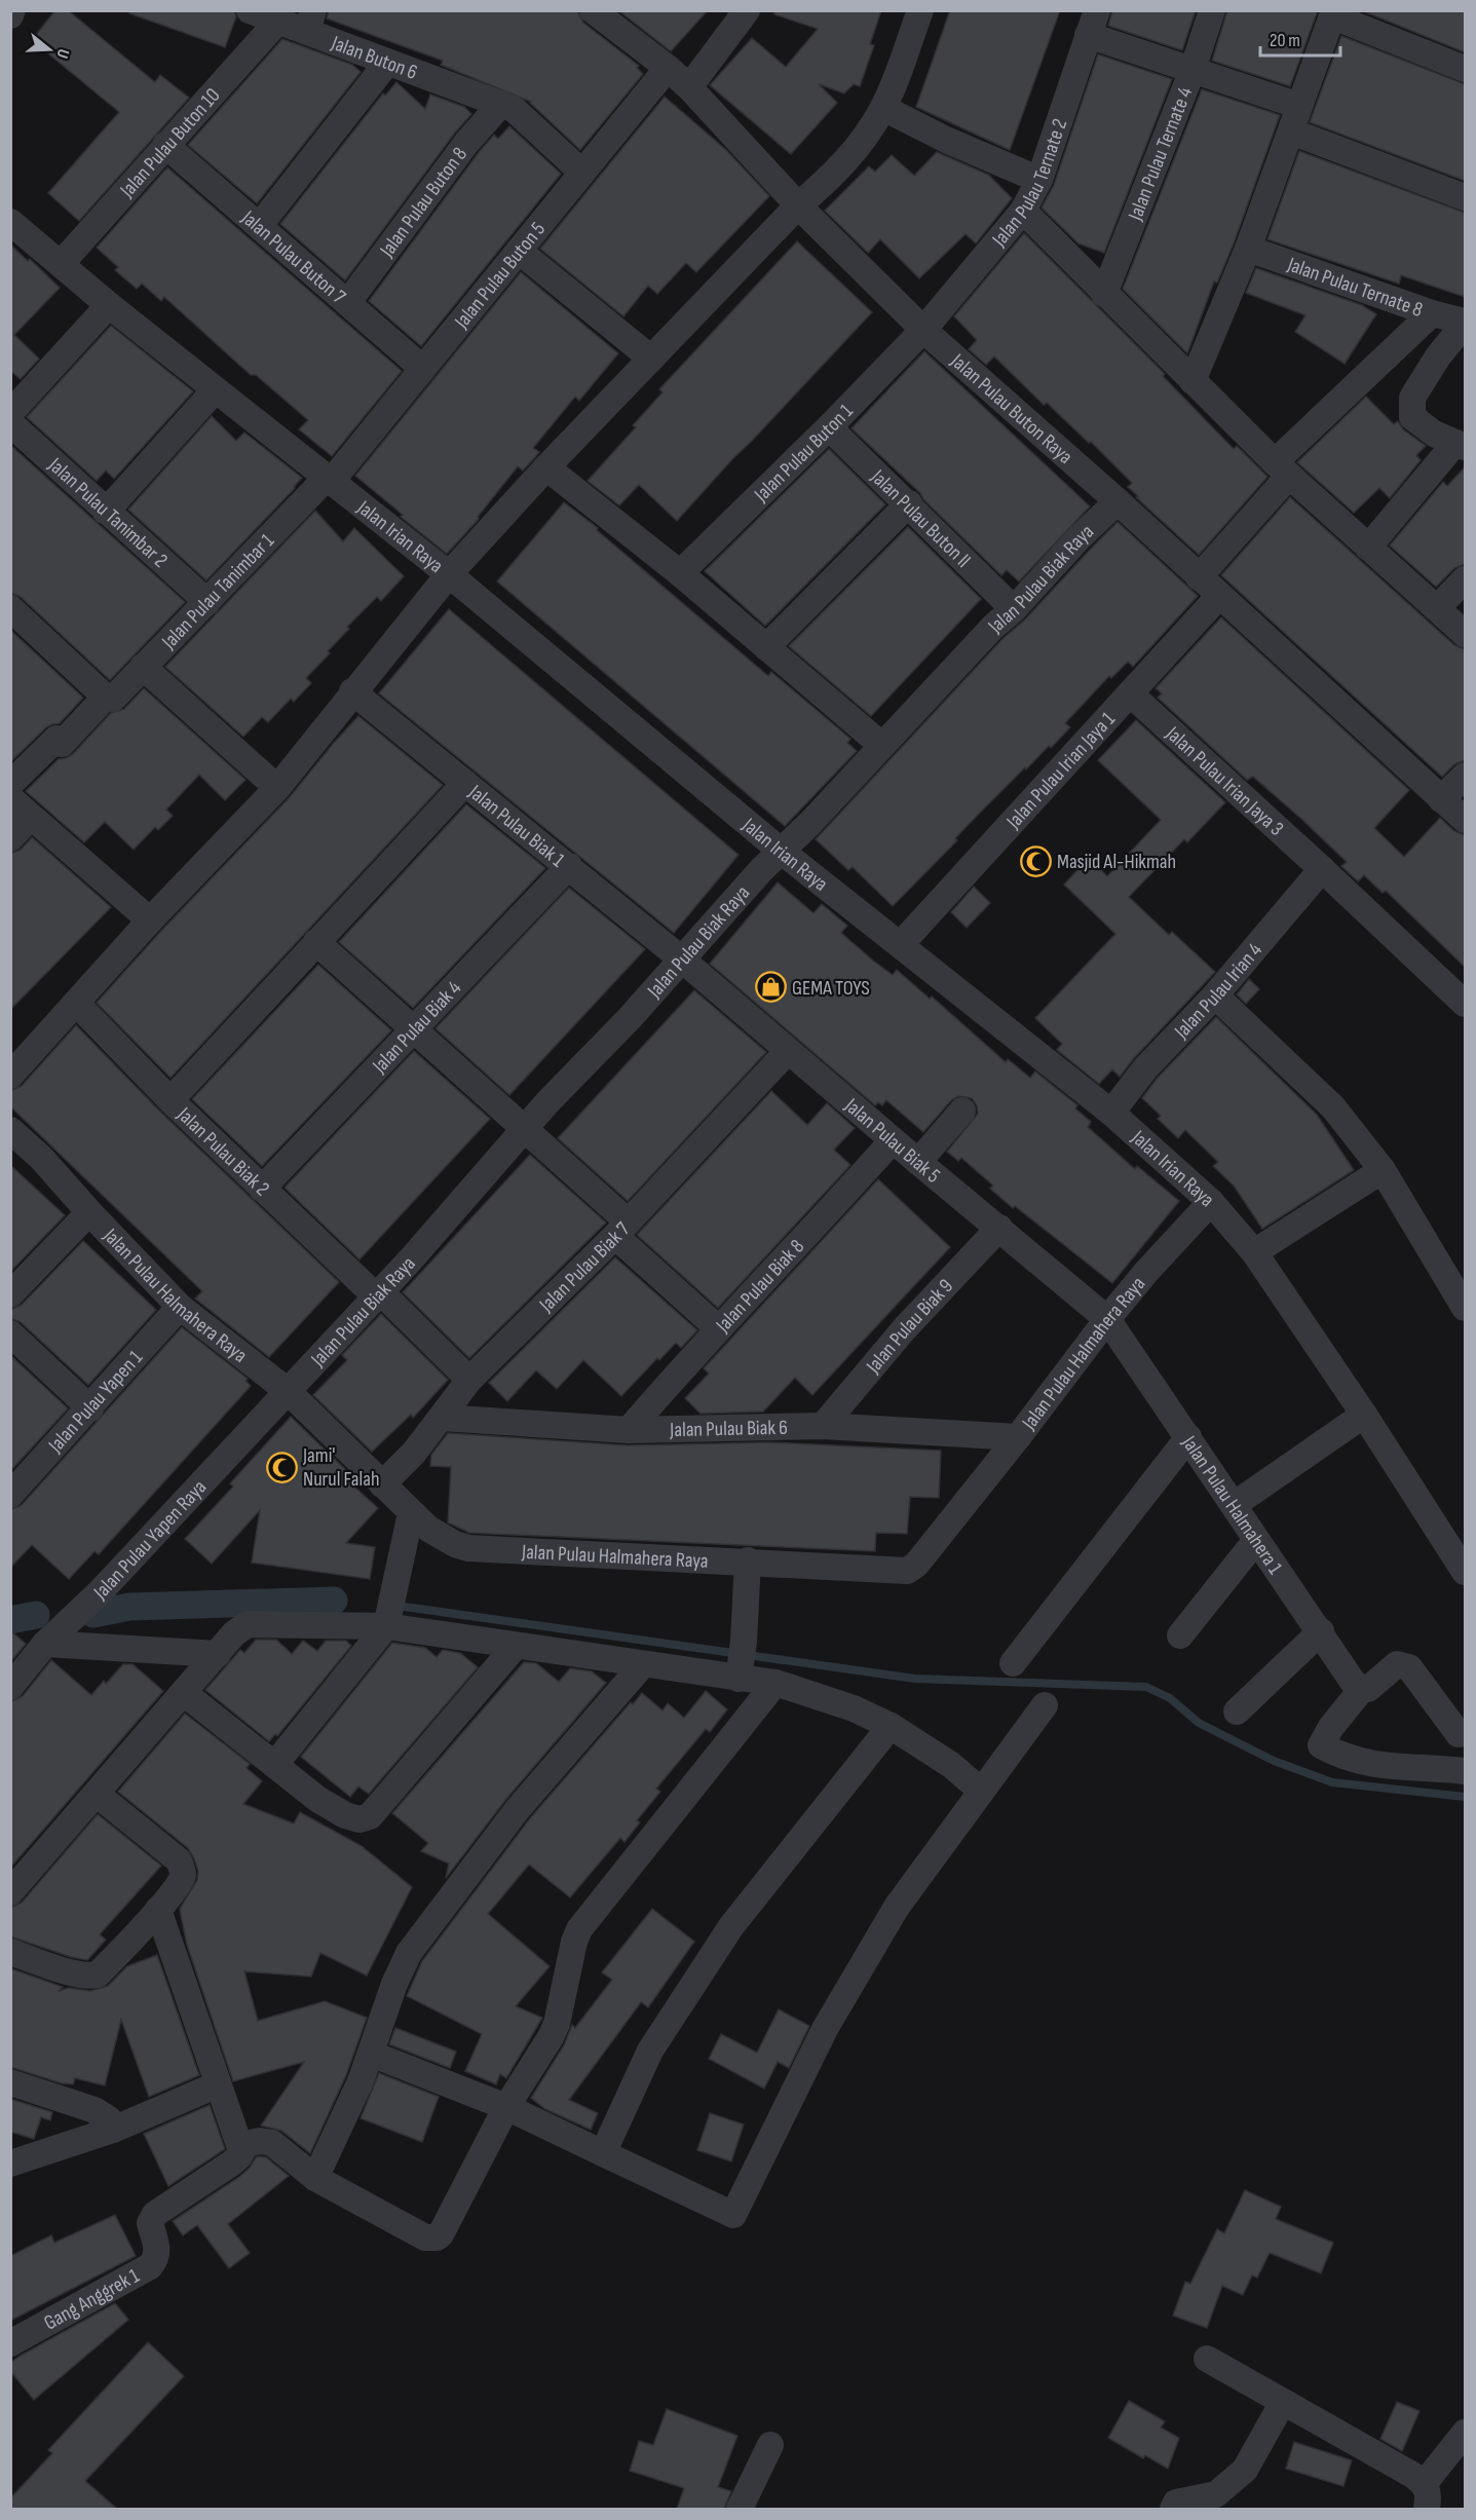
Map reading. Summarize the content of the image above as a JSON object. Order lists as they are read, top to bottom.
{
  "streets": {
    "street": [
      "Jalan Buton 6",
      "Jalan Pulau Buton 10",
      "Jalan Pulau Ternate 4",
      "Jalan Pulau Ternate 2",
      "Jalan Pulau Buton 8",
      "Jalan Pulau Buton 7",
      "Jalan Pulau Buton 5",
      "Jalan Pulau Ternate 8",
      "Jalan Pulau Buton Raya",
      "Jalan Pulau Buton 1",
      "Jalan Pulau Tanimbar 2",
      "Jalan Pulau Buton ll",
      "Jalan Irian Raya",
      "Jalan Pulau Biak Raya",
      "Jalan Pulau Tanimbar 1",
      "Jalan Pulau Irian Jaya 1",
      "Jalan Pulau Irian Jaya 3",
      "Jalan Pulau Biak 1",
      "Jalan Pulau Irian 4",
      "Jalan Pulau Biak 4",
      "Jalan Pulau Biak 5",
      "Jalan Pulau Biak 2",
      "Jalan Pulau Biak 7",
      "Jalan Pulau Biak 8",
      "Jalan Pulau Halmahera Raya",
      "Jalan Pulau Biak 9",
      "Jalan Pulau Yapen 1",
      "Jalan Pulau Biak 6",
      "Jalan Pulau Halmahera 1",
      "Jalan Pulau Yapen Raya",
      "Gang Anggrek 1"
    ]
  },
  "crossings": [
    ["Jalan Buton 6", "Jalan Pulau Buton 10"],
    ["Jalan Buton 6", "Jalan Pulau Buton 8"],
    ["Jalan Buton 6", "Jalan Pulau Buton 5"],
    ["Jalan Pulau Buton 10", "Jalan Pulau Buton 7"],
    ["Jalan Pulau Buton 10", "Jalan Irian Raya"],
    ["Jalan Pulau Ternate 2", "Jalan Pulau Buton Raya"],
    ["Jalan Pulau Ternate 2", "Jalan Pulau Buton 1"],
    ["Jalan Pulau Buton 8", "Jalan Pulau Buton 7"],
    ["Jalan Pulau Buton 7", "Jalan Pulau Buton 5"],
    ["Jalan Pulau Buton 5", "Jalan Pulau Buton Raya"],
    ["Jalan Pulau Buton 5", "Jalan Irian Raya"],
    ["Jalan Pulau Buton 5", "Jalan Pulau Tanimbar 1"],
    ["Jalan Pulau Buton Raya", "Jalan Pulau Buton 1"],
    ["Jalan Pulau Buton Raya", "Jalan Pulau Biak Raya"],
    ["Jalan Pulau Buton Raya", "Jalan Pulau Irian Jaya 1"],
    ["Jalan Pulau Buton 1", "Jalan Pulau Buton ll"],
    ["Jalan Pulau Tanimbar 2", "Jalan Pulau Tanimbar 1"],
    ["Jalan Pulau Buton ll", "Jalan Pulau Biak Raya"],
    ["Jalan Irian Raya", "Jalan Pulau Biak Raya"],
    ["Jalan Irian Raya", "Jalan Pulau Tanimbar 1"],
    ["Jalan Irian Raya", "Jalan Pulau Irian Jaya 1"],
    ["Jalan Irian Raya", "Jalan Pulau Irian 4"],
    ["Jalan Irian Raya", "Jalan Pulau Halmahera Raya"],
    ["Jalan Pulau Biak Raya", "Jalan Pulau Biak 1"],
    ["Jalan Pulau Biak Raya", "Jalan Pulau Biak 5"],
    ["Jalan Pulau Biak Raya", "Jalan Pulau Biak 2"],
    ["Jalan Pulau Biak Raya", "Jalan Pulau Halmahera Raya"],
    ["Jalan Pulau Biak Raya", "Jalan Pulau Yapen Raya"],
    ["Jalan Pulau Irian Jaya 1", "Jalan Pulau Irian Jaya 3"],
    ["Jalan Pulau Irian Jaya 3", "Jalan Pulau Irian 4"],
    ["Jalan Pulau Biak 1", "Jalan Pulau Biak 4"],
    ["Jalan Pulau Biak 1", "Jalan Pulau Biak 5"],
    ["Jalan Pulau Biak 4", "Jalan Pulau Biak 2"],
    ["Jalan Pulau Biak 5", "Jalan Pulau Biak 7"],
    ["Jalan Pulau Biak 5", "Jalan Pulau Biak 8"],
    ["Jalan Pulau Biak 5", "Jalan Pulau Halmahera Raya"],
    ["Jalan Pulau Biak 5", "Jalan Pulau Biak 9"],
    ["Jalan Pulau Biak 5", "Jalan Pulau Halmahera 1"],
    ["Jalan Pulau Biak 7", "Jalan Pulau Halmahera Raya"],
    ["Jalan Pulau Biak 7", "Jalan Pulau Biak 6"],
    ["Jalan Pulau Biak 8", "Jalan Pulau Biak 6"],
    ["Jalan Pulau Halmahera Raya", "Jalan Pulau Yapen 1"],
    ["Jalan Pulau Halmahera Raya", "Jalan Pulau Biak 6"],
    ["Jalan Pulau Halmahera Raya", "Jalan Pulau Halmahera 1"],
    ["Jalan Pulau Halmahera Raya", "Jalan Pulau Yapen Raya"],
    ["Jalan Pulau Biak 9", "Jalan Pulau Biak 6"]
  ],
  "places": {
    "mosque": ["Masjid Al-Hikmah", "Jami' Nurul Falah"],
    "shop": ["GEMA TOYS"]
  },
  "scale_bar": "20 m",
  "north": "right"
}
